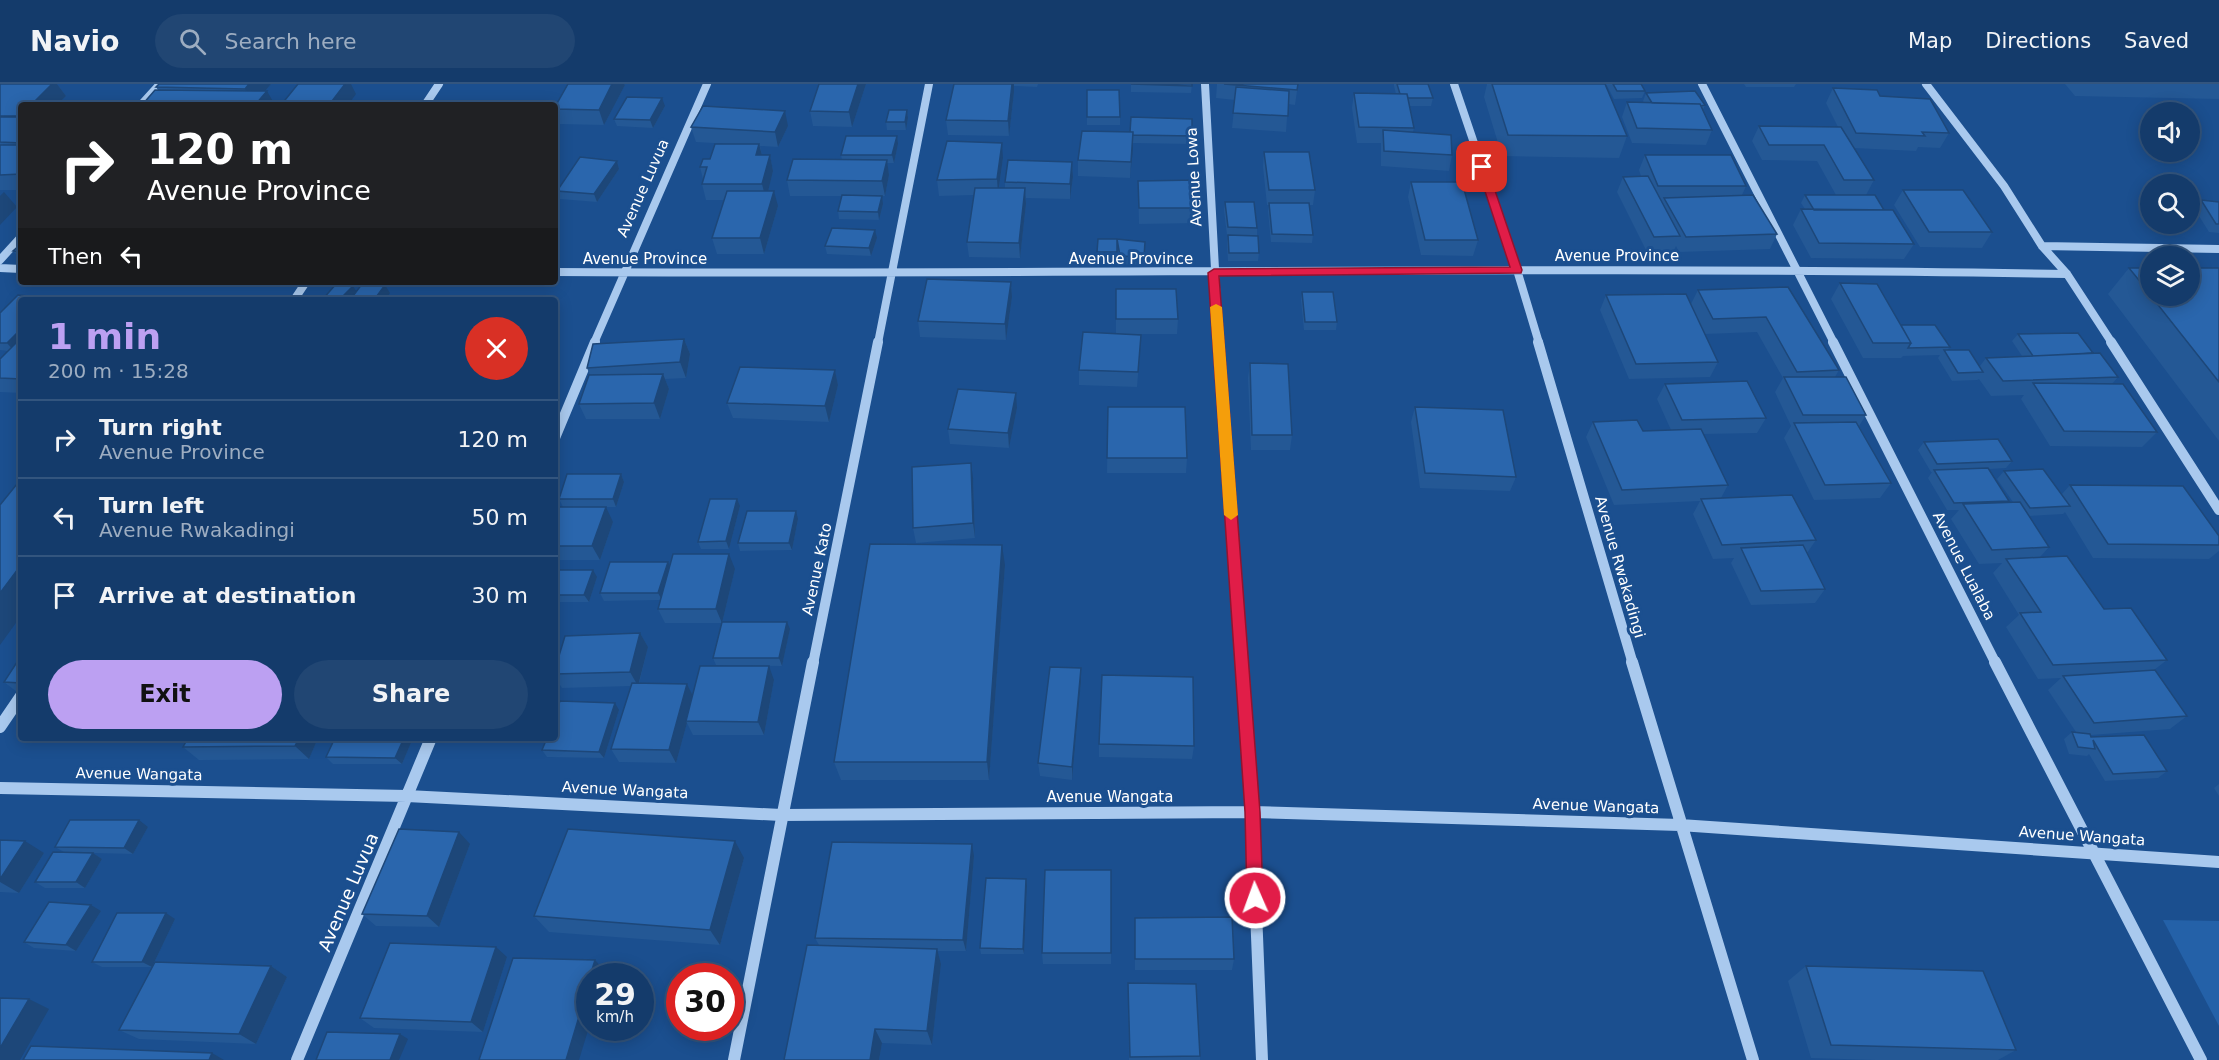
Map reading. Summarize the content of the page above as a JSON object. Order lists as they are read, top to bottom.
{
  "streets": {
    "street": [
      "Avenue Lowa",
      "Avenue Luvua",
      "Avenue Province",
      "Avenue Lualaba",
      "Avenue Rwakadingi",
      "Avenue Kato",
      "Avenue Wangata"
    ]
  },
  "crossings": [
    ["Avenue Lowa", "Avenue Province"],
    ["Avenue Lowa", "Avenue Wangata"],
    ["Avenue Luvua", "Avenue Province"],
    ["Avenue Luvua", "Avenue Wangata"],
    ["Avenue Province", "Avenue Lualaba"],
    ["Avenue Province", "Avenue Rwakadingi"],
    ["Avenue Province", "Avenue Kato"],
    ["Avenue Lualaba", "Avenue Wangata"],
    ["Avenue Rwakadingi", "Avenue Wangata"],
    ["Avenue Kato", "Avenue Wangata"]
  ],
  "page": {
    "header": "Navio",
    "search": "Search here",
    "nav": ["Map", "Directions", "Saved"],
    "turn": ["120 m", "Avenue Province"],
    "then": "Then",
    "heading": ["1 min", "200 m · 15:28"],
    "list": [
      {
        "name": "Turn right",
        "note": "Avenue Province",
        "value": "120 m"
      },
      {
        "name": "Turn left",
        "note": "Avenue Rwakadingi",
        "value": "50 m"
      },
      {
        "name": "Arrive at destination",
        "value": "30 m"
      }
    ],
    "buttons": ["Exit", "Share"],
    "speed": "29 km/h",
    "limit": "30"
  }
}
